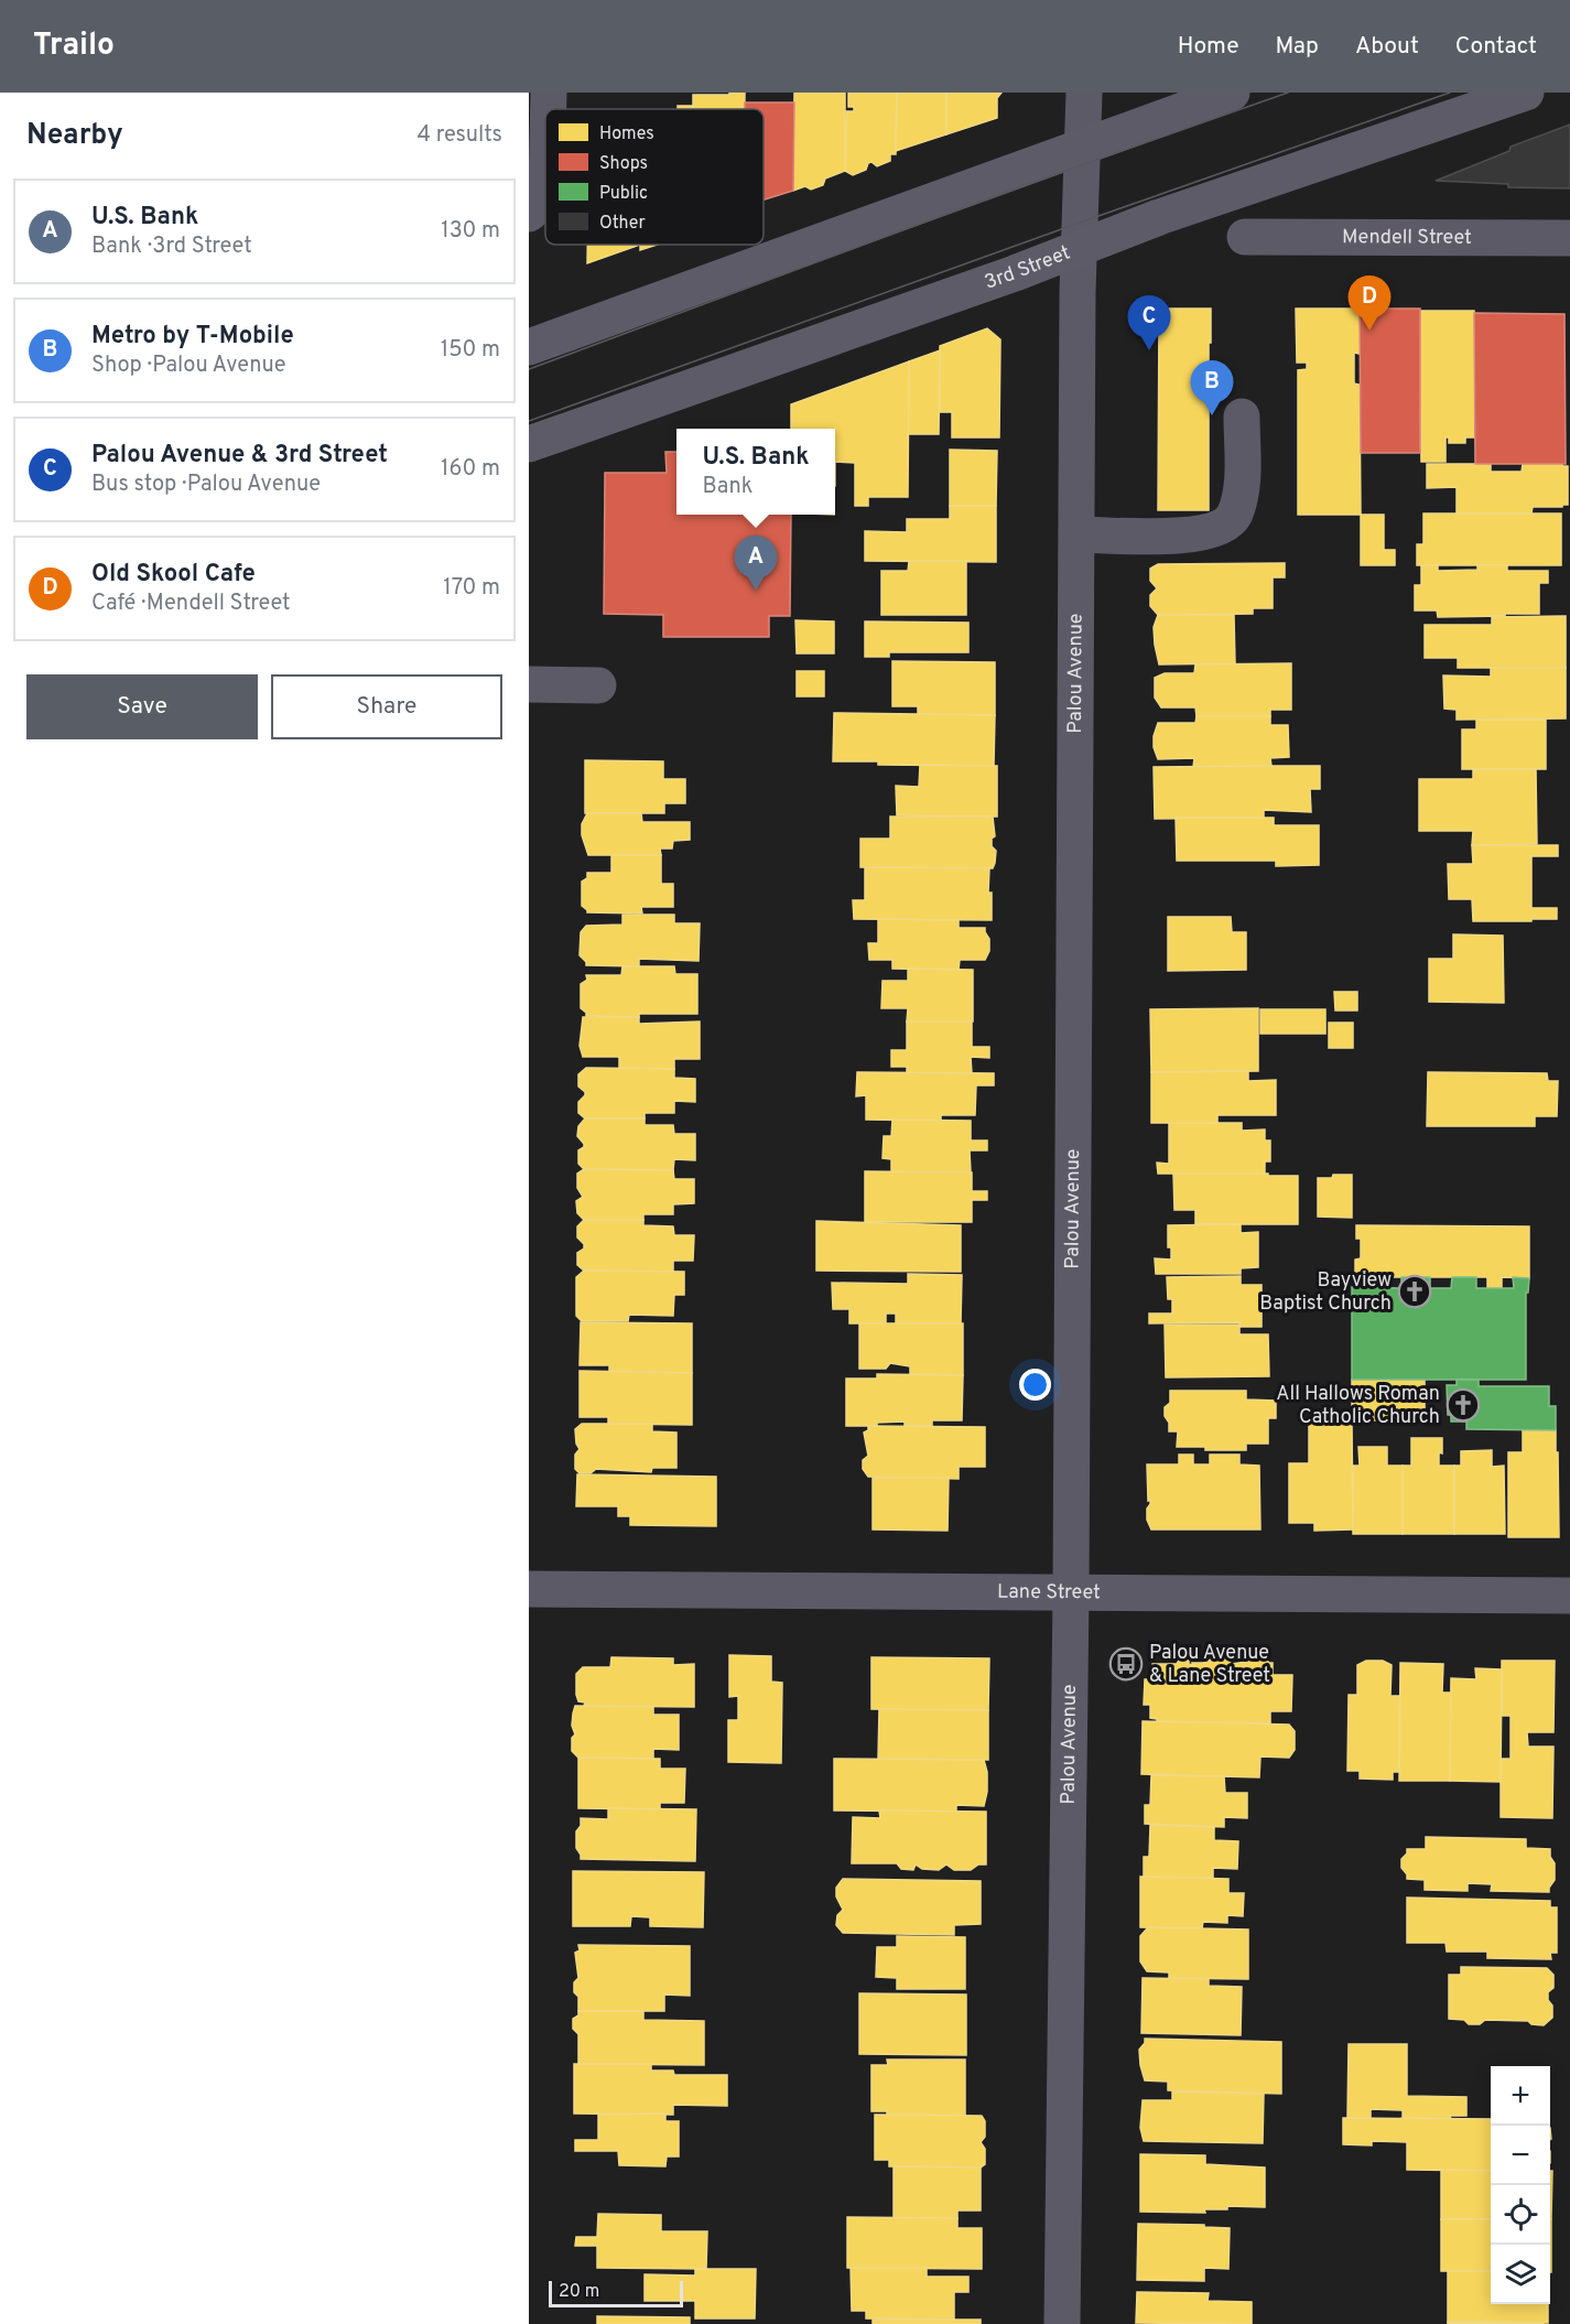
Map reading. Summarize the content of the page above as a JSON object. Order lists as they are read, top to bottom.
{
  "streets": {
    "main road": ["3rd Street"],
    "street": ["Mendell Street", "Palou Avenue", "Lane Street"]
  },
  "crossings": [
    ["3rd Street", "Palou Avenue"],
    ["Palou Avenue", "Lane Street"]
  ],
  "places": {
    "church": ["Bayview Baptist Church", "All Hallows Roman Catholic Church"],
    "bus stop": ["Palou Avenue & Lane Street"]
  },
  "legend": [
    "Homes",
    "Shops",
    "Public",
    "Other"
  ],
  "scale_bar": "20 m",
  "page": {
    "header": "Trailo",
    "nav": [
      "Home",
      "Map",
      "About",
      "Contact"
    ],
    "heading": ["Nearby", "4 results"],
    "list": [
      {
        "mark": "A",
        "name": "U.S. Bank",
        "note": "Bank · 3rd Street",
        "value": "130 m"
      },
      {
        "mark": "B",
        "name": "Metro by T-Mobile",
        "note": "Shop · Palou Avenue",
        "value": "150 m"
      },
      {
        "mark": "C",
        "name": "Palou Avenue & 3rd Street",
        "note": "Bus stop · Palou Avenue",
        "value": "160 m"
      },
      {
        "mark": "D",
        "name": "Old Skool Cafe",
        "note": "Café · Mendell Street",
        "value": "170 m"
      }
    ],
    "pins": [
      "D",
      "C",
      "B",
      "A"
    ],
    "popup": ["U.S. Bank", "Bank"],
    "buttons": ["Save", "Share"],
    "map_buttons": ["+", "−"],
    "scale": "20 m"
  }
}
